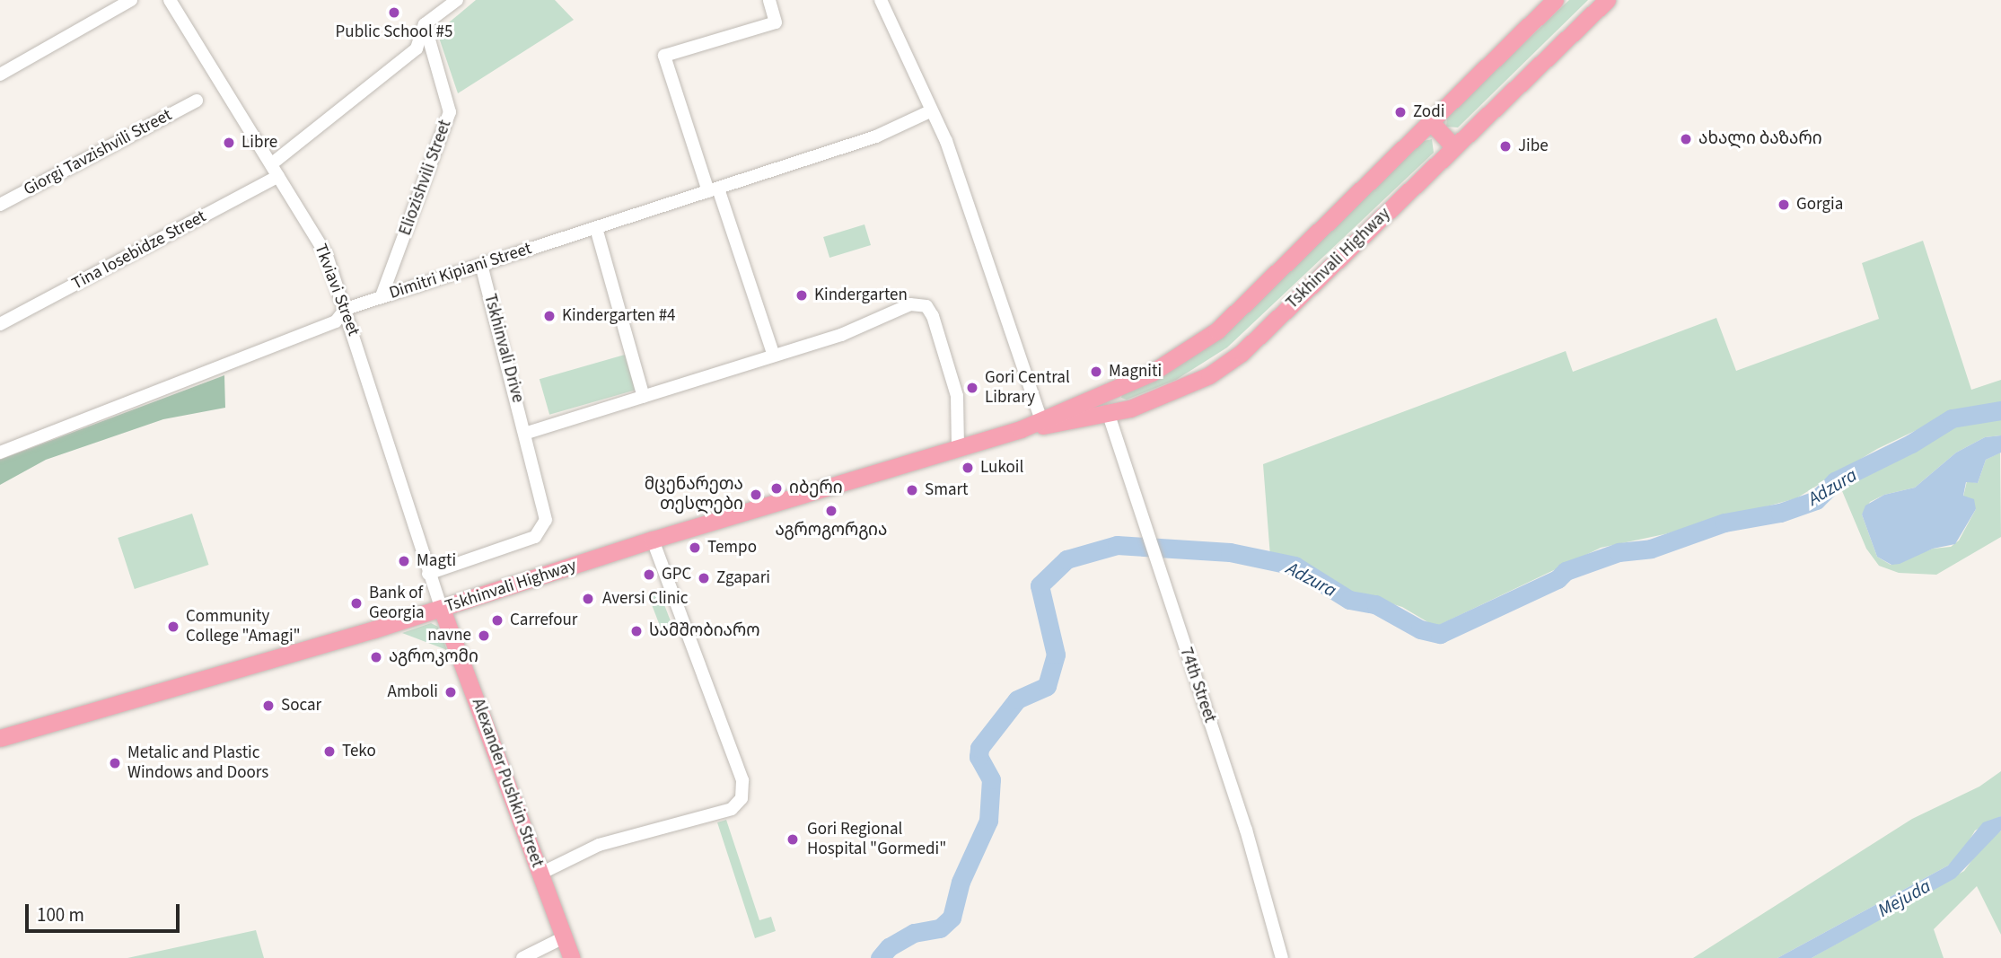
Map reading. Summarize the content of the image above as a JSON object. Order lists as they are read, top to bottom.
{
  "streets": {
    "main road": ["Tskhinvali Highway", "Alexander Pushkin Street"],
    "street": [
      "Giorgi Tavzishvili Street",
      "Eliozishvili Street",
      "Tina Iosebidze Street",
      "Dimitri Kipiani Street",
      "Tkviavi Street",
      "Tskhinvali Drive",
      "74th Street"
    ]
  },
  "crossings": [
    ["Eliozishvili Street", "Tina Iosebidze Street"],
    ["Eliozishvili Street", "Dimitri Kipiani Street"],
    ["Tina Iosebidze Street", "Tkviavi Street"],
    ["Tskhinvali Highway", "Tkviavi Street"],
    ["Tskhinvali Highway", "74th Street"],
    ["Tskhinvali Highway", "Alexander Pushkin Street"],
    ["Dimitri Kipiani Street", "Tkviavi Street"],
    ["Dimitri Kipiani Street", "Tskhinvali Drive"],
    ["Tkviavi Street", "Tskhinvali Drive"],
    ["Tkviavi Street", "Alexander Pushkin Street"]
  ],
  "water": ["Adzura", "Mejuda"],
  "places": [
    "Public School #5",
    "Zodi",
    "ახალი ბაზარი",
    "Libre",
    "Jibe",
    "Gorgia",
    "Kindergarten",
    "Kindergarten #4",
    "Magniti",
    "Gori Central Library",
    "Lukoil",
    "იბერი",
    "Smart",
    "მცენარეთა თესლები",
    "აგროგორგია",
    "Tempo",
    "Magti",
    "GPC",
    "Zgapari",
    "Aversi Clinic",
    "Bank of Georgia",
    "Carrefour",
    "Community College \"Amagi\"",
    "სამშობიარო",
    "navne",
    "აგროკომი",
    "Amboli",
    "Socar",
    "Teko",
    "Metalic and Plastic Windows and Doors",
    "Gori Regional Hospital \"Gormedi\""
  ],
  "scale_bar": "100 m"
}
